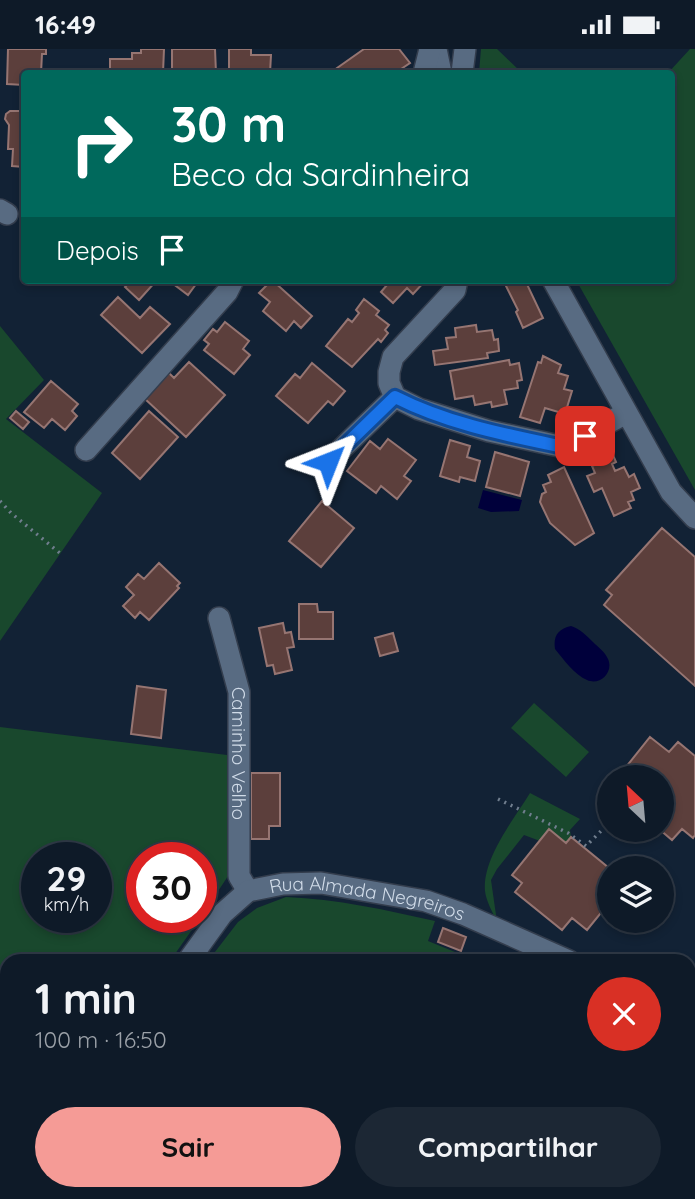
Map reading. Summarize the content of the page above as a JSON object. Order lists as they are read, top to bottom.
{
  "streets": {
    "street": ["Caminho Velho", "Rua Almada Negreiros"]
  },
  "crossings": [
    ["Caminho Velho", "Rua Almada Negreiros"]
  ],
  "north": "top left",
  "page": {
    "status": "16:49",
    "turn": ["30 m", "Beco da Sardinheira"],
    "then": "Depois",
    "speed": "29 km/h",
    "limit": "30",
    "heading": ["1 min", "100 m · 16:50"],
    "buttons": ["Sair", "Compartilhar"]
  }
}
